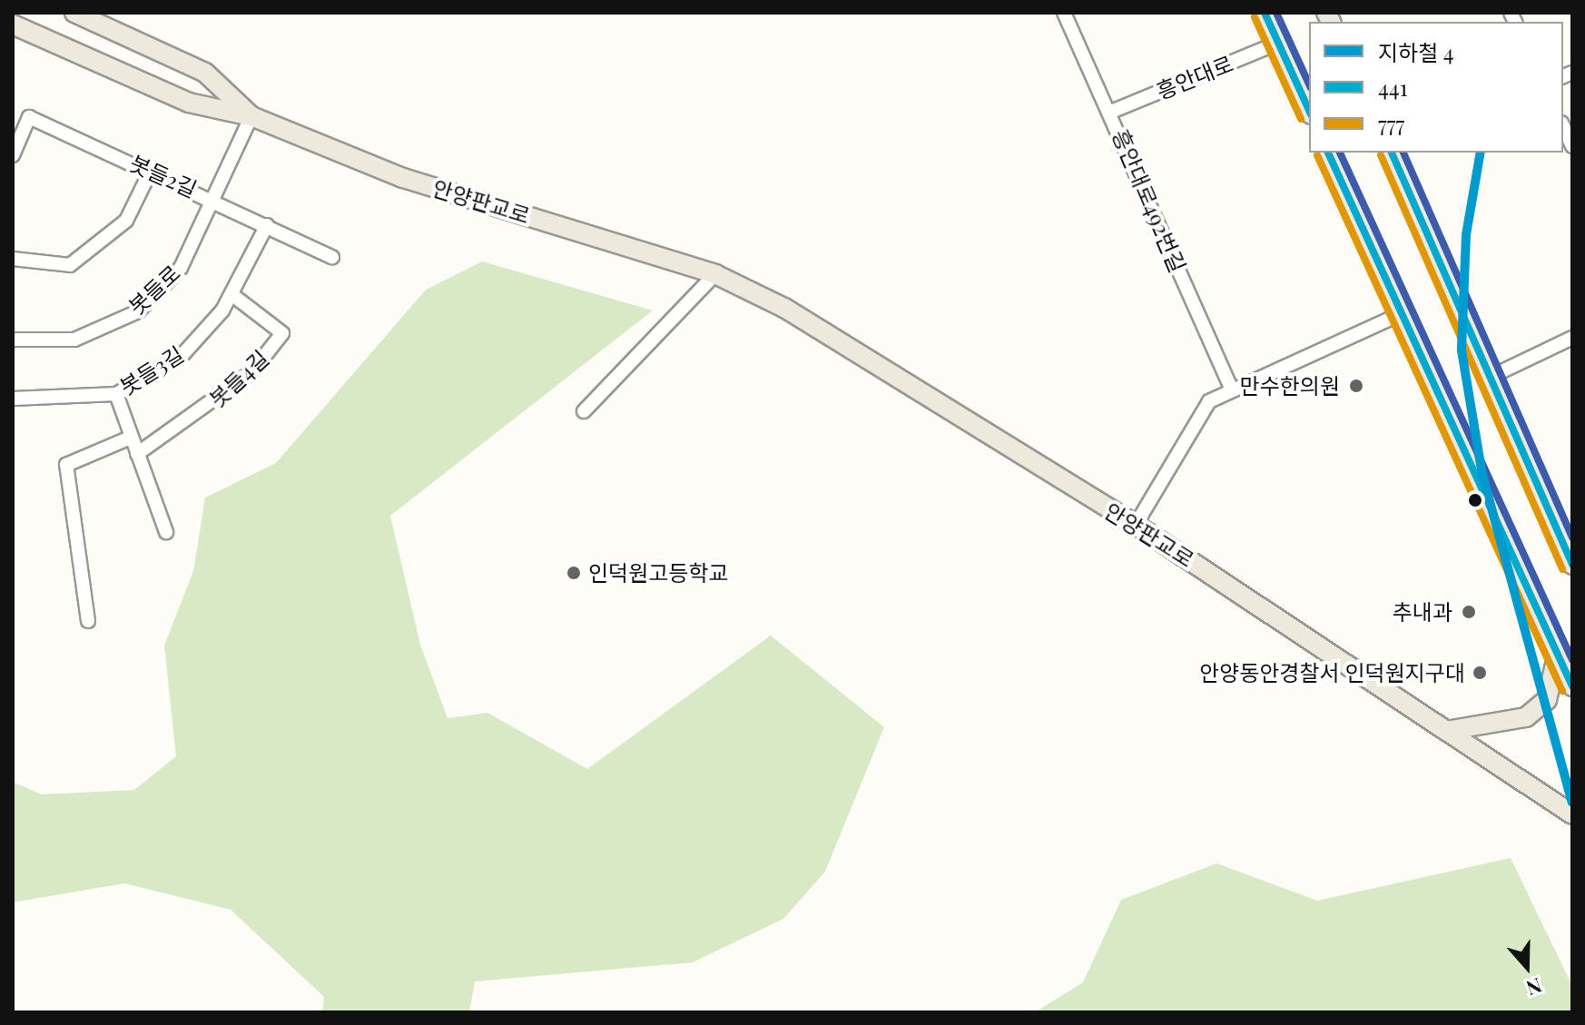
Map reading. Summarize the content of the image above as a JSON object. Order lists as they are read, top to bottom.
{
  "streets": {
    "main road": ["안양판교로"],
    "street": [
      "흥안대로",
      "봇들2길",
      "흥안대로492번길",
      "봇들로",
      "봇들3길",
      "봇들4길"
    ]
  },
  "crossings": [
    ["흥안대로", "흥안대로492번길"],
    ["봇들2길", "봇들로"],
    ["봇들2길", "봇들3길"],
    ["안양판교로", "봇들로"],
    ["봇들3길", "봇들4길"]
  ],
  "places": [
    "만수한의원",
    "인덕원고등학교",
    "추내과",
    "안양동안경찰서 인덕원지구대"
  ],
  "lines": ["transit line 441", "transit line 777", "metro line 4"],
  "legend": ["지하철 4", "441", "777"],
  "north": "bottom"
}
